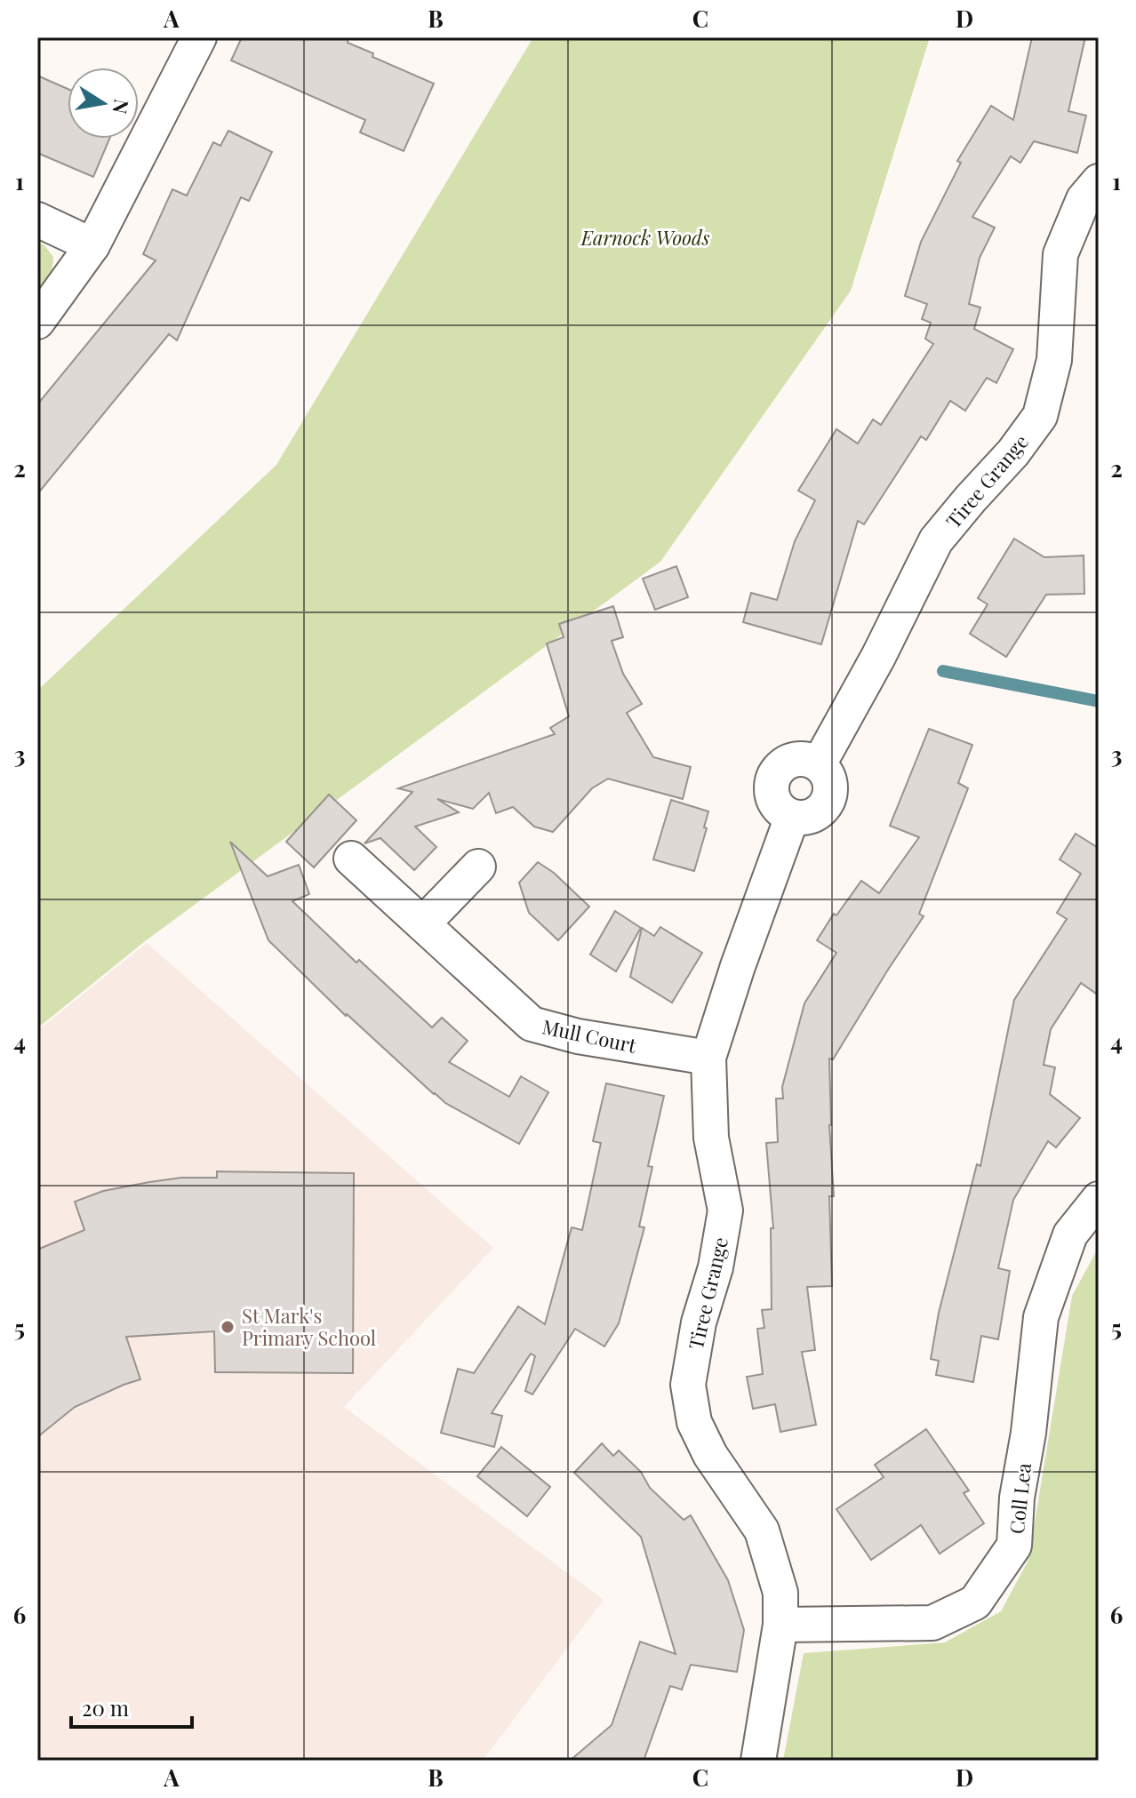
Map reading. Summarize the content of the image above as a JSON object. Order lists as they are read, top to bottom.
{
  "streets": {
    "street": ["Tiree Grange", "Mull Court", "Coll Lea"]
  },
  "crossings": [
    ["Tiree Grange", "Mull Court"],
    ["Tiree Grange", "Coll Lea"]
  ],
  "parks": ["Earnock Woods"],
  "places": ["St Mark's Primary School"],
  "scale_bar": "20 m",
  "north": "right",
  "grid": {
    "columns": [
      "A",
      "B",
      "C",
      "D"
    ],
    "rows": [
      "1",
      "2",
      "3",
      "4",
      "5",
      "6"
    ]
  }
}
